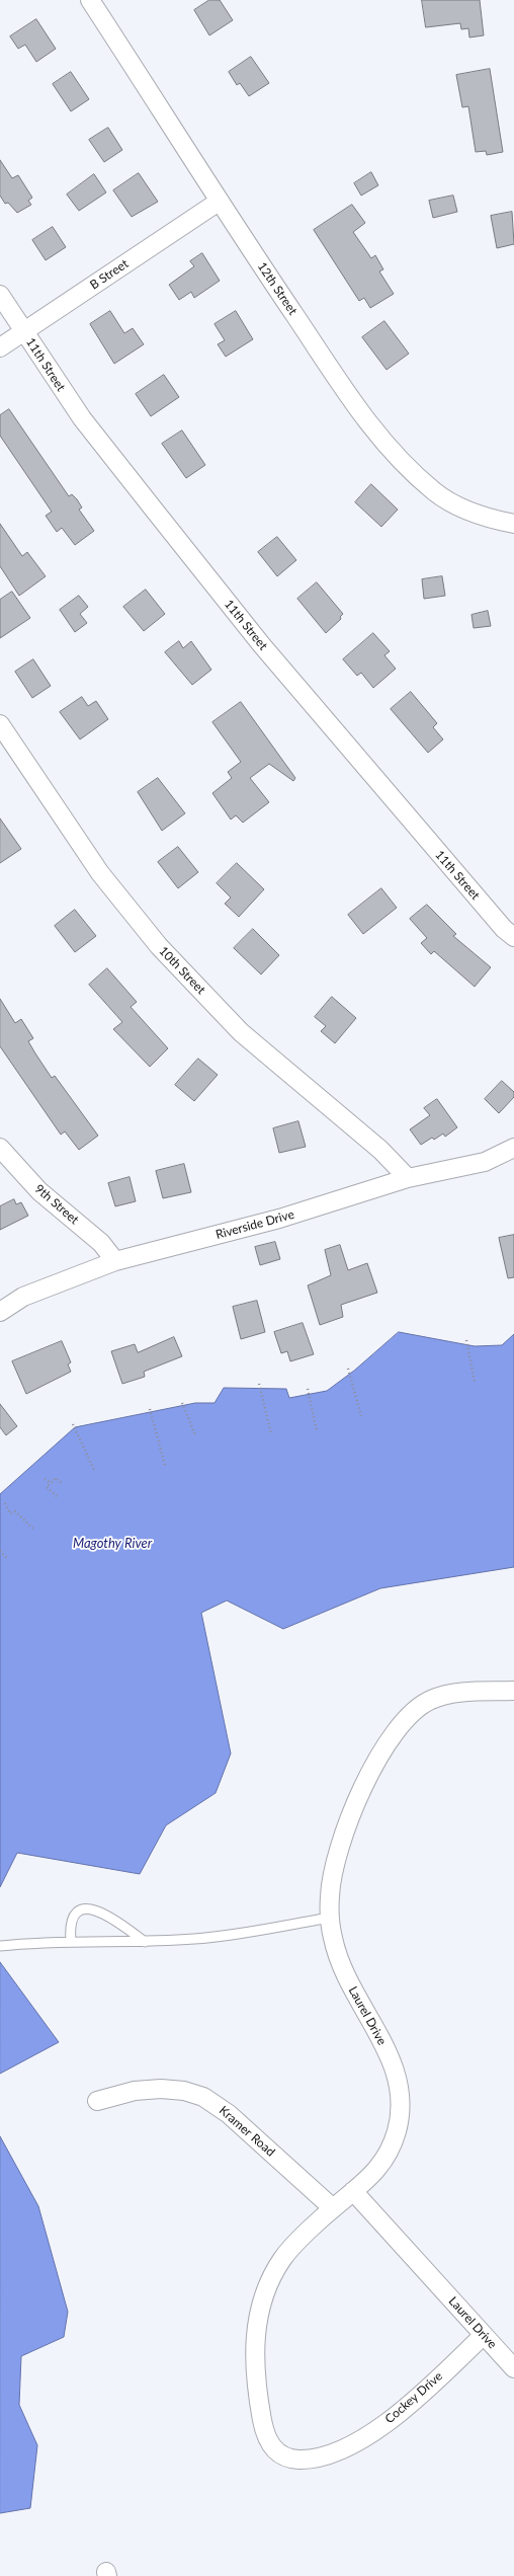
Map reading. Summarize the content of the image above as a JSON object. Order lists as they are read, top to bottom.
{
  "streets": {
    "street": [
      "B Street",
      "12th Street",
      "11th Street",
      "10th Street",
      "9th Street",
      "Riverside Drive",
      "Laurel Drive",
      "Kramer Road",
      "Cockey Drive"
    ]
  },
  "crossings": [
    ["B Street", "12th Street"],
    ["B Street", "11th Street"],
    ["10th Street", "Riverside Drive"],
    ["9th Street", "Riverside Drive"],
    ["Laurel Drive", "Cockey Drive"],
    ["Kramer Road", "Cockey Drive"]
  ],
  "water": ["Magothy River"]
}
